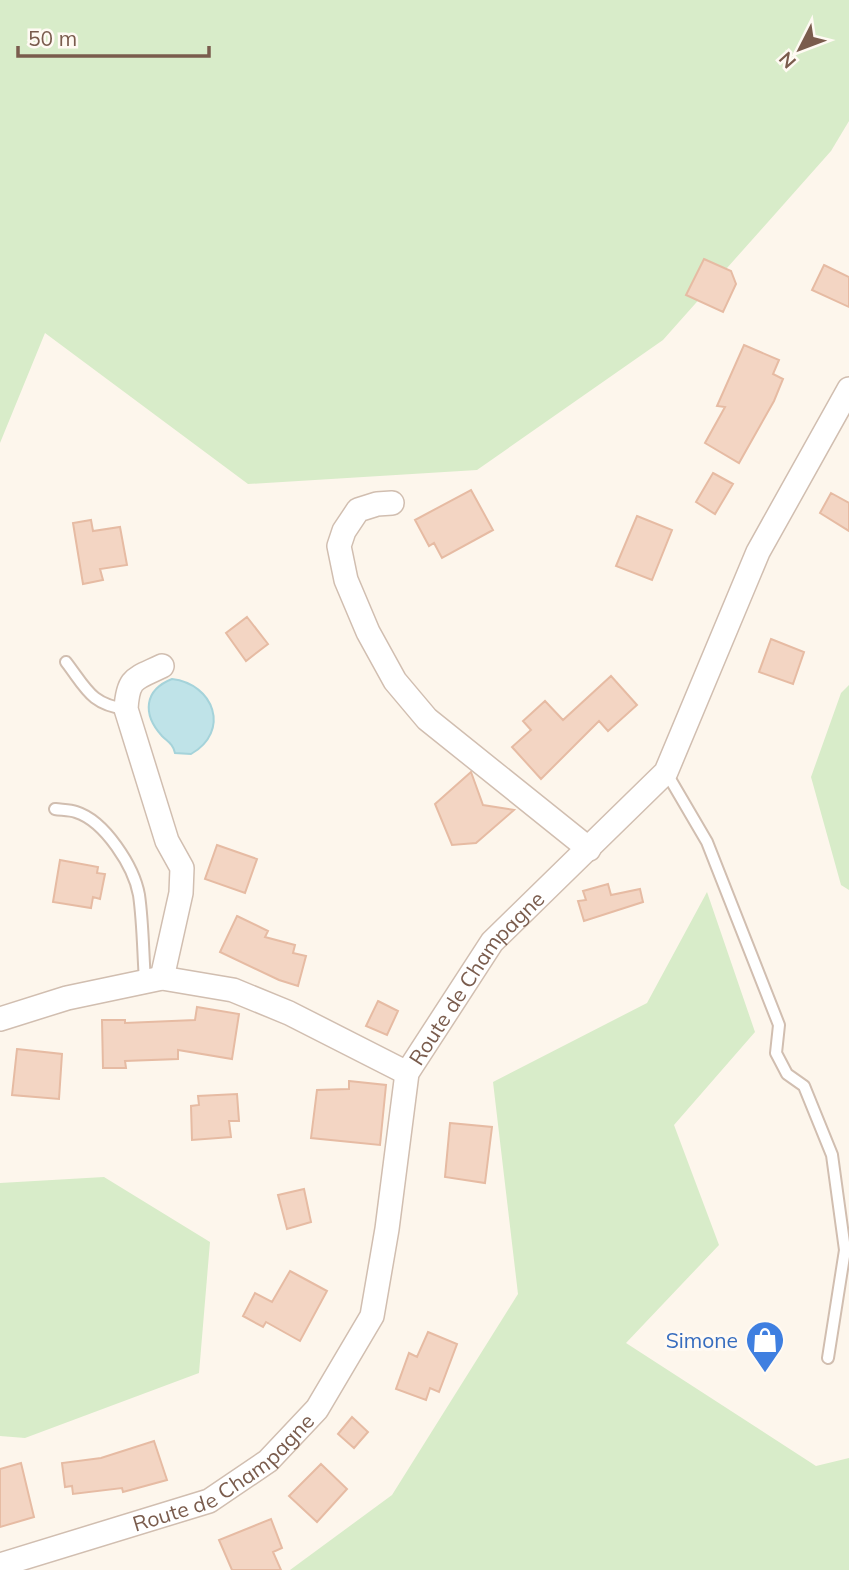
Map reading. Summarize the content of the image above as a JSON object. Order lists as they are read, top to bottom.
{
  "streets": {
    "street": ["Route de Champagne"]
  },
  "places": {
    "shop": ["Simone"]
  },
  "scale_bar": "50 m",
  "north": "bottom left"
}
